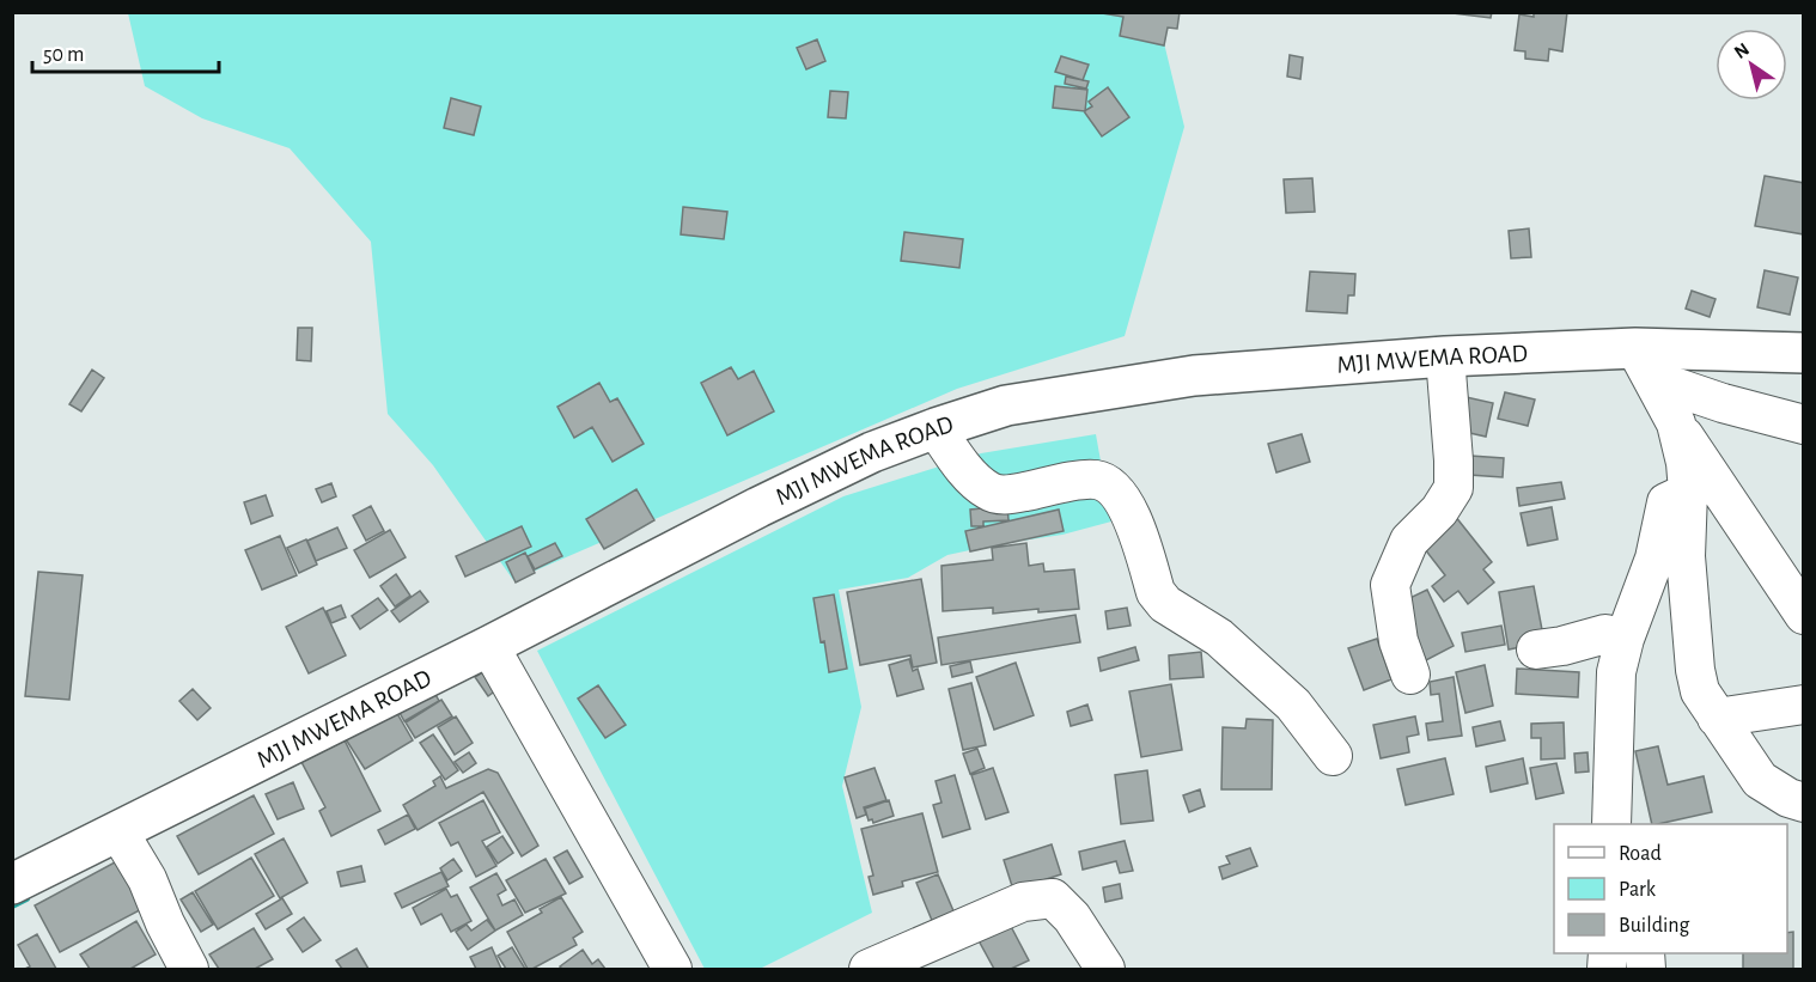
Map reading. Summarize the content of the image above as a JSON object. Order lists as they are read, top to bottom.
{
  "streets": {
    "main road": ["MJI MWEMA ROAD"]
  },
  "legend": ["Road", "Park", "Building"],
  "scale_bar": "50 m",
  "north": "top left"
}
